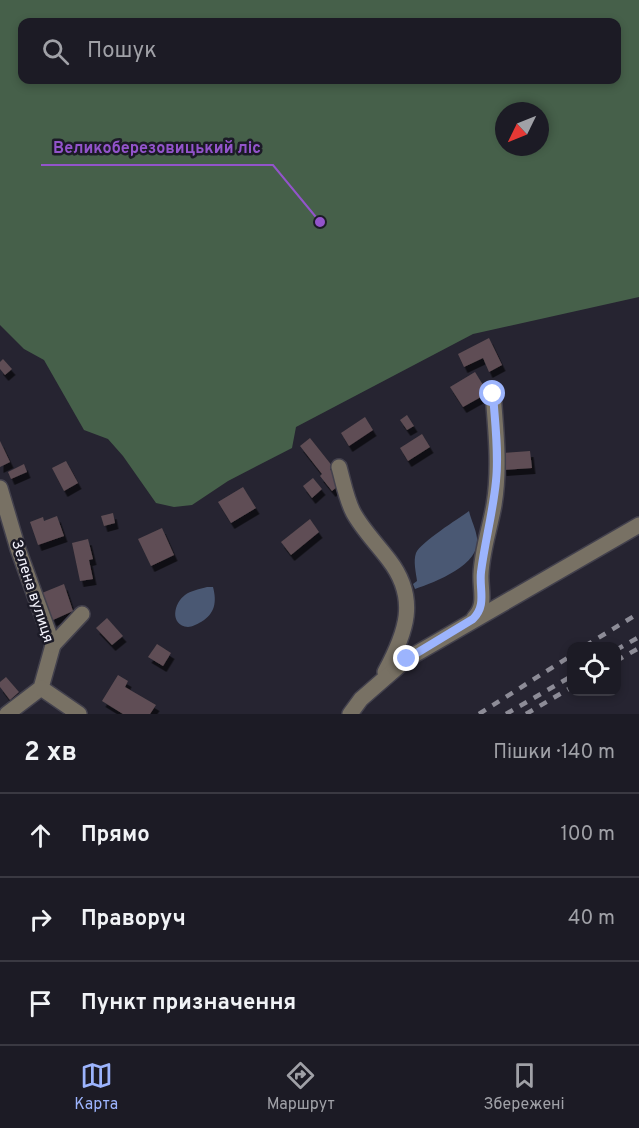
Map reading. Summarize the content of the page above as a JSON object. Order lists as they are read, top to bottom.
{
  "streets": {
    "street": ["Зелена вулиця"]
  },
  "places": ["Великоберезовицький ліс"],
  "north": "bottom left",
  "page": {
    "search": "Пошук",
    "heading": ["2 хв", "Пішки · 140 m"],
    "list": [
      ["Прямо", "100 m"],
      ["Праворуч", "40 m"],
      "Пункт призначення"
    ],
    "nav": ["Карта", "Маршрут", "Збережені"]
  }
}
